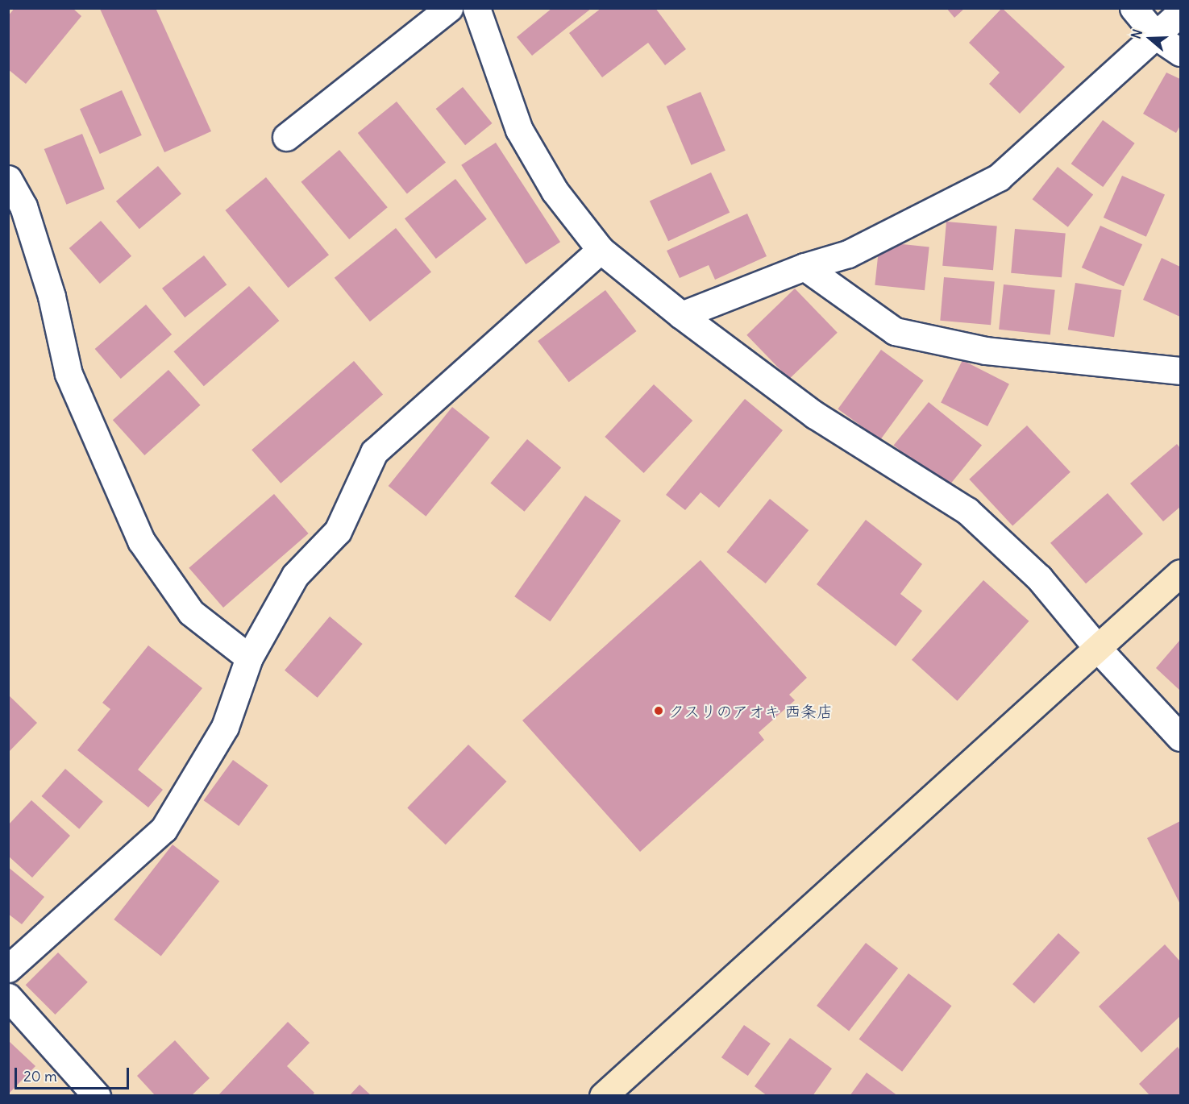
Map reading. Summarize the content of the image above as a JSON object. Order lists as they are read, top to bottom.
{
  "places": ["クスリのアオキ 西条店"],
  "scale_bar": "20 m",
  "north": "left"
}
